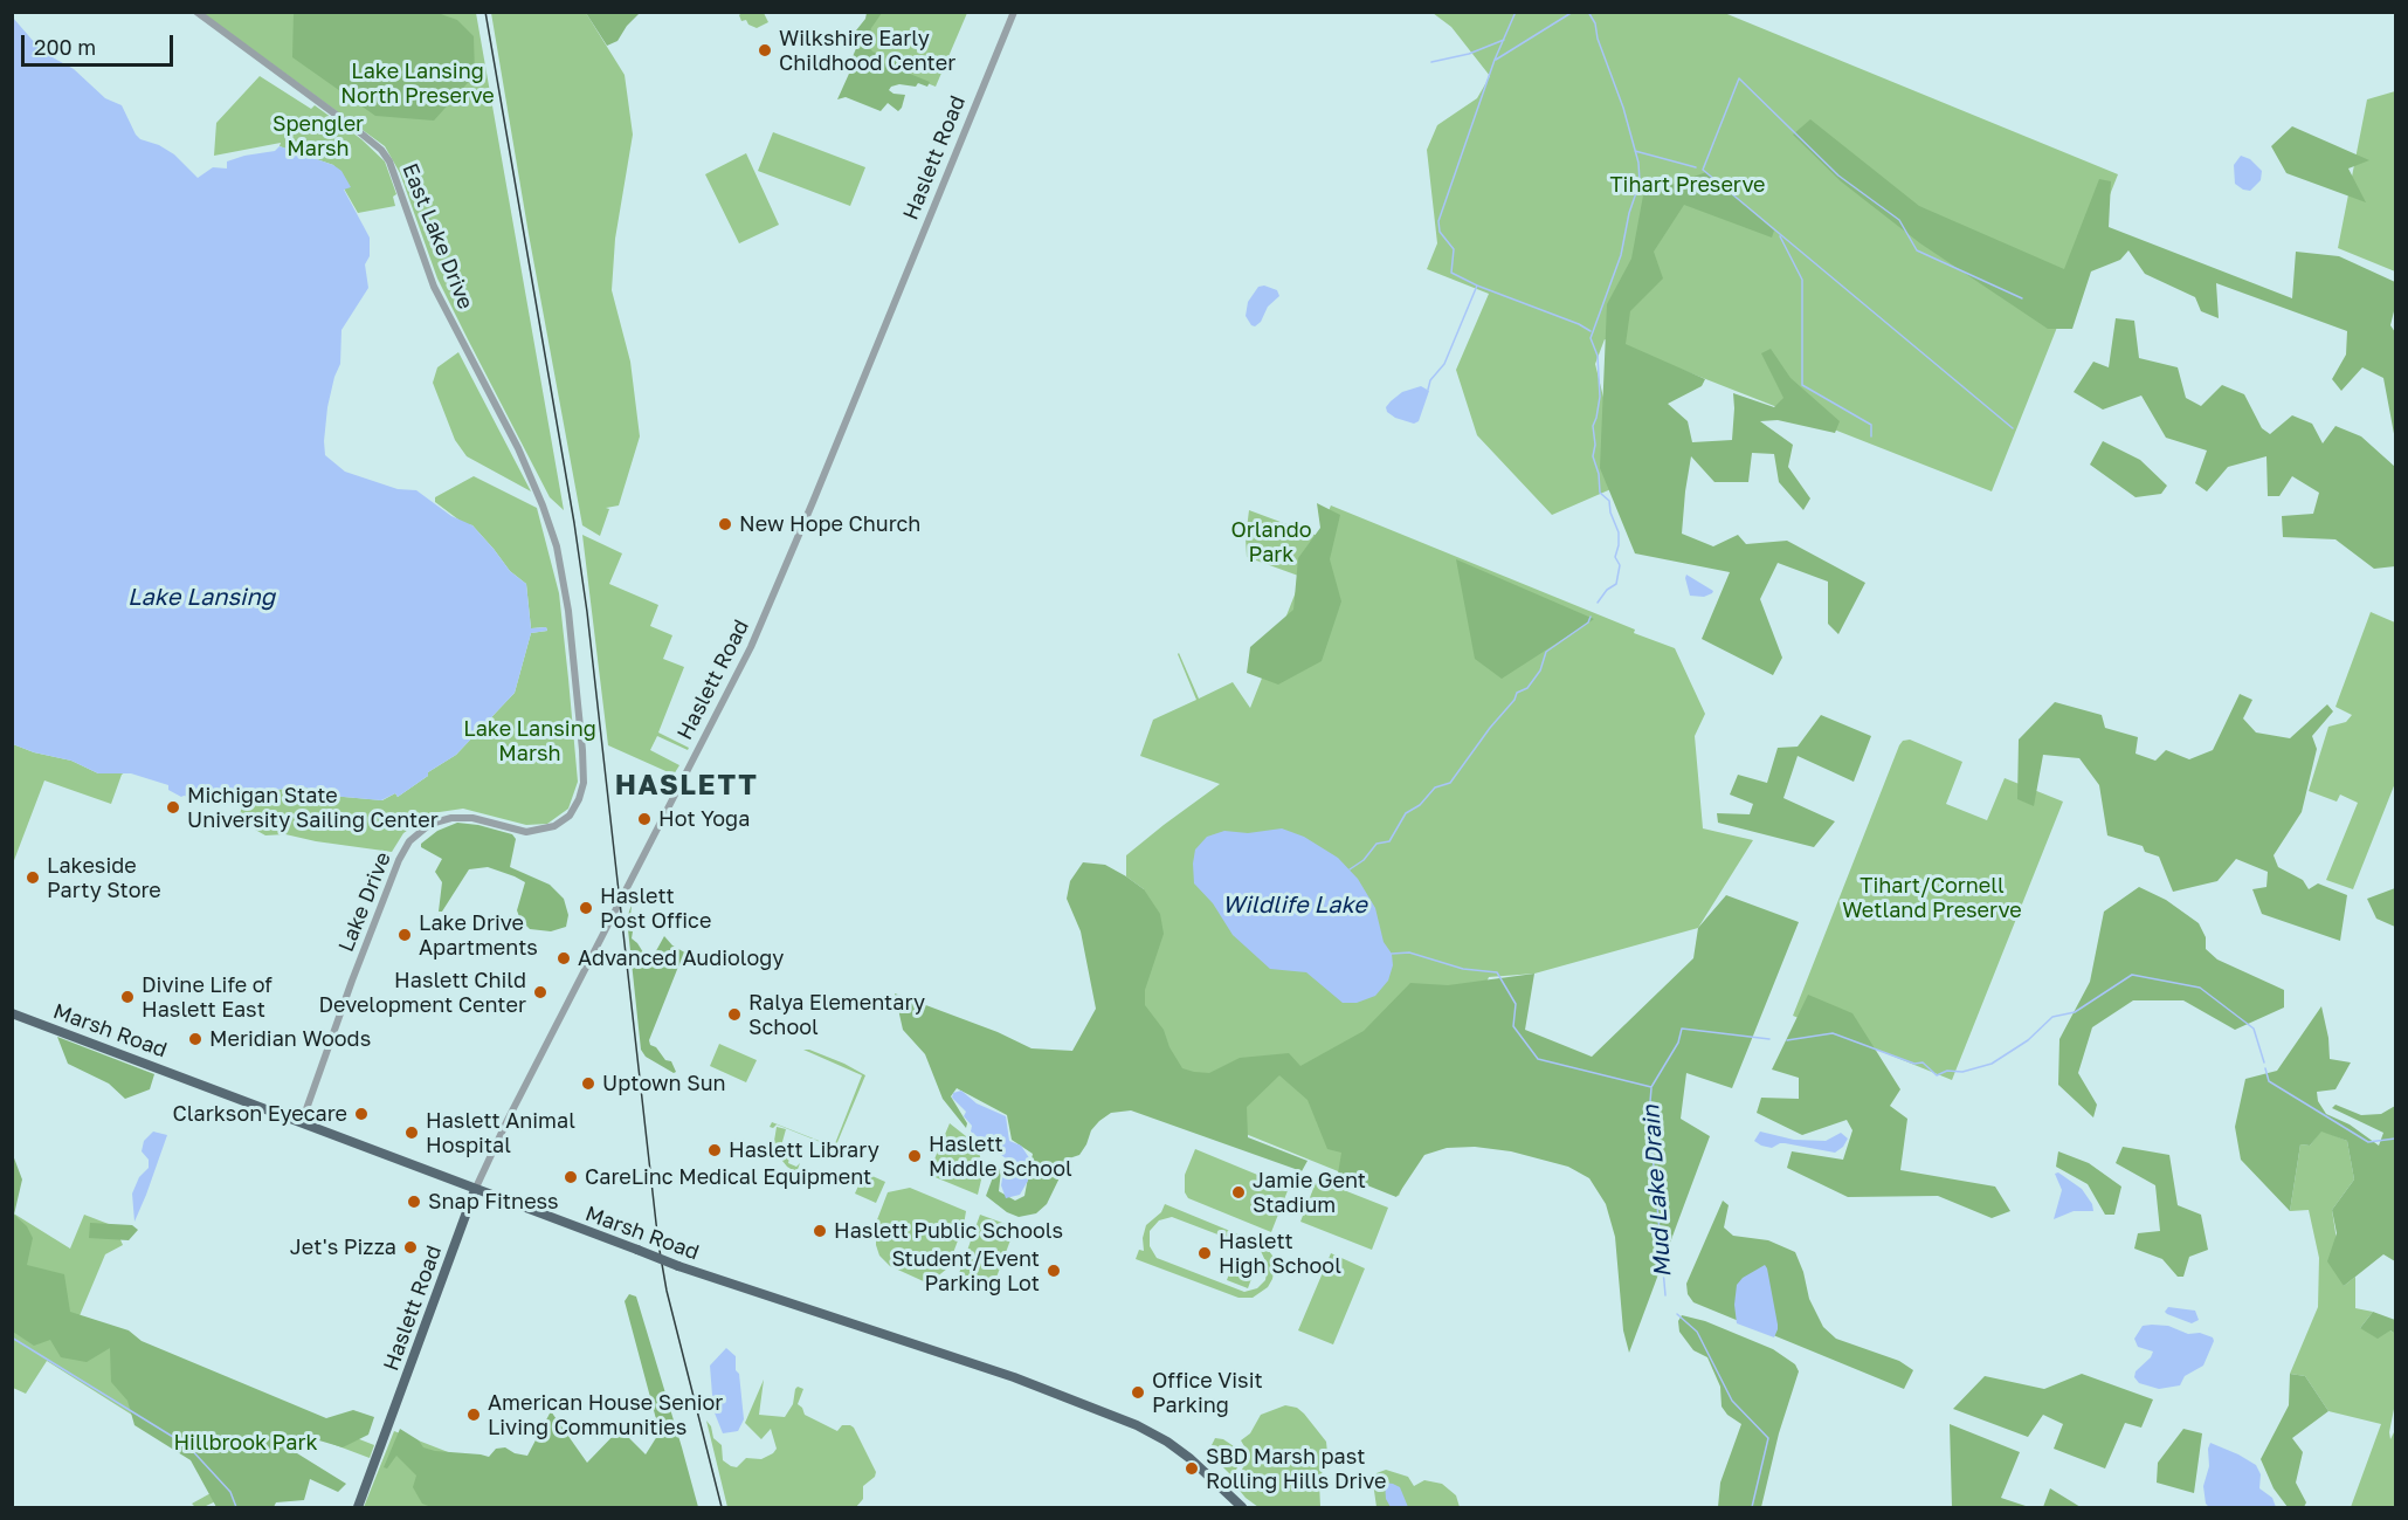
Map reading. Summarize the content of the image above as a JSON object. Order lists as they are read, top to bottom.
{
  "streets": {
    "main road": ["Haslett Road", "Marsh Road"],
    "street": ["East Lake Drive", "Lake Drive"]
  },
  "crossings": [
    ["Haslett Road", "Marsh Road"],
    ["East Lake Drive", "Lake Drive"],
    ["Lake Drive", "Marsh Road"]
  ],
  "districts": ["HASLETT"],
  "water": ["Lake Lansing", "Wildlife Lake", "Mud Lake Drain"],
  "parks": [
    "Lake Lansing North Preserve",
    "Spengler Marsh",
    "Tihart Preserve",
    "Orlando Park",
    "Lake Lansing Marsh",
    "Tihart/Cornell Wetland Preserve",
    "Hillbrook Park"
  ],
  "places": [
    "Wilkshire Early Childhood Center",
    "New Hope Church",
    "Michigan State University Sailing Center",
    "Hot Yoga",
    "Lakeside Party Store",
    "Haslett Post Office",
    "Lake Drive Apartments",
    "Advanced Audiology",
    "Haslett Child Development Center",
    "Divine Life of Haslett East",
    "Ralya Elementary School",
    "Meridian Woods",
    "Uptown Sun",
    "Clarkson Eyecare",
    "Haslett Animal Hospital",
    "Haslett Library",
    "Haslett Middle School",
    "CareLinc Medical Equipment",
    "Jamie Gent Stadium",
    "Snap Fitness",
    "Haslett Public Schools",
    "Jet's Pizza",
    "Haslett High School",
    "Student/Event Parking Lot",
    "Office Visit Parking",
    "American House Senior Living Communities",
    "SBD Marsh past Rolling Hills Drive"
  ],
  "scale_bar": "200 m"
}
